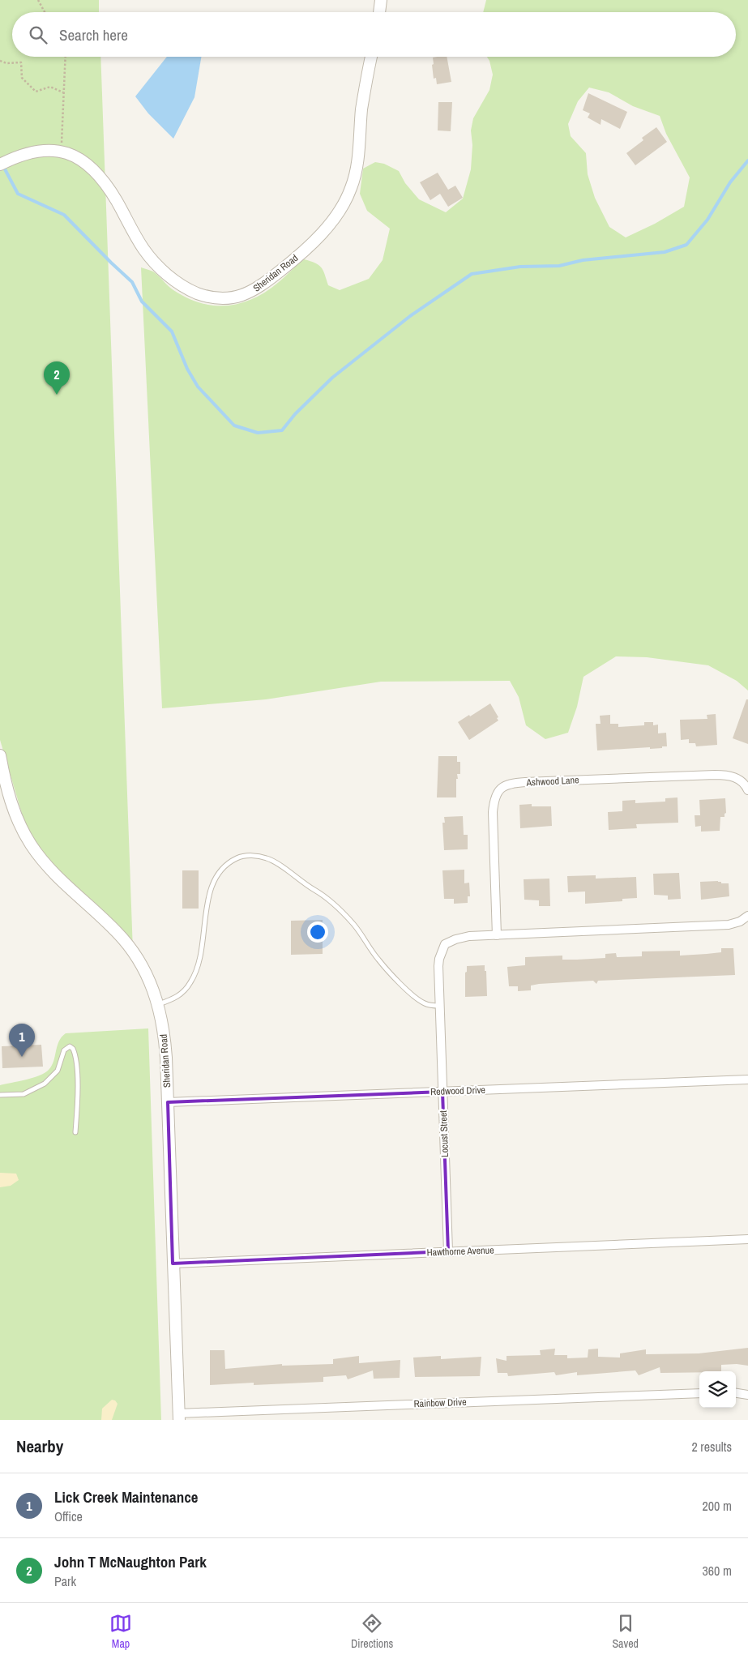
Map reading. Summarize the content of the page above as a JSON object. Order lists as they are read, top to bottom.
{
  "streets": {
    "street": [
      "Sheridan Road",
      "Ashwood Lane",
      "Redwood Drive",
      "Locust Street",
      "Hawthorne Avenue",
      "Rainbow Drive"
    ]
  },
  "crossings": [
    ["Sheridan Road", "Redwood Drive"],
    ["Sheridan Road", "Hawthorne Avenue"],
    ["Sheridan Road", "Rainbow Drive"],
    ["Ashwood Lane", "Locust Street"],
    ["Redwood Drive", "Locust Street"],
    ["Locust Street", "Hawthorne Avenue"]
  ],
  "page": {
    "search": "Search here",
    "pins": ["2", "1"],
    "heading": ["Nearby", "2 results"],
    "list": [
      {
        "mark": "1",
        "name": "Lick Creek Maintenance",
        "note": "Office",
        "value": "200 m"
      },
      {
        "mark": "2",
        "name": "John T McNaughton Park",
        "note": "Park",
        "value": "360 m"
      }
    ],
    "nav": ["Map", "Directions", "Saved"]
  }
}
